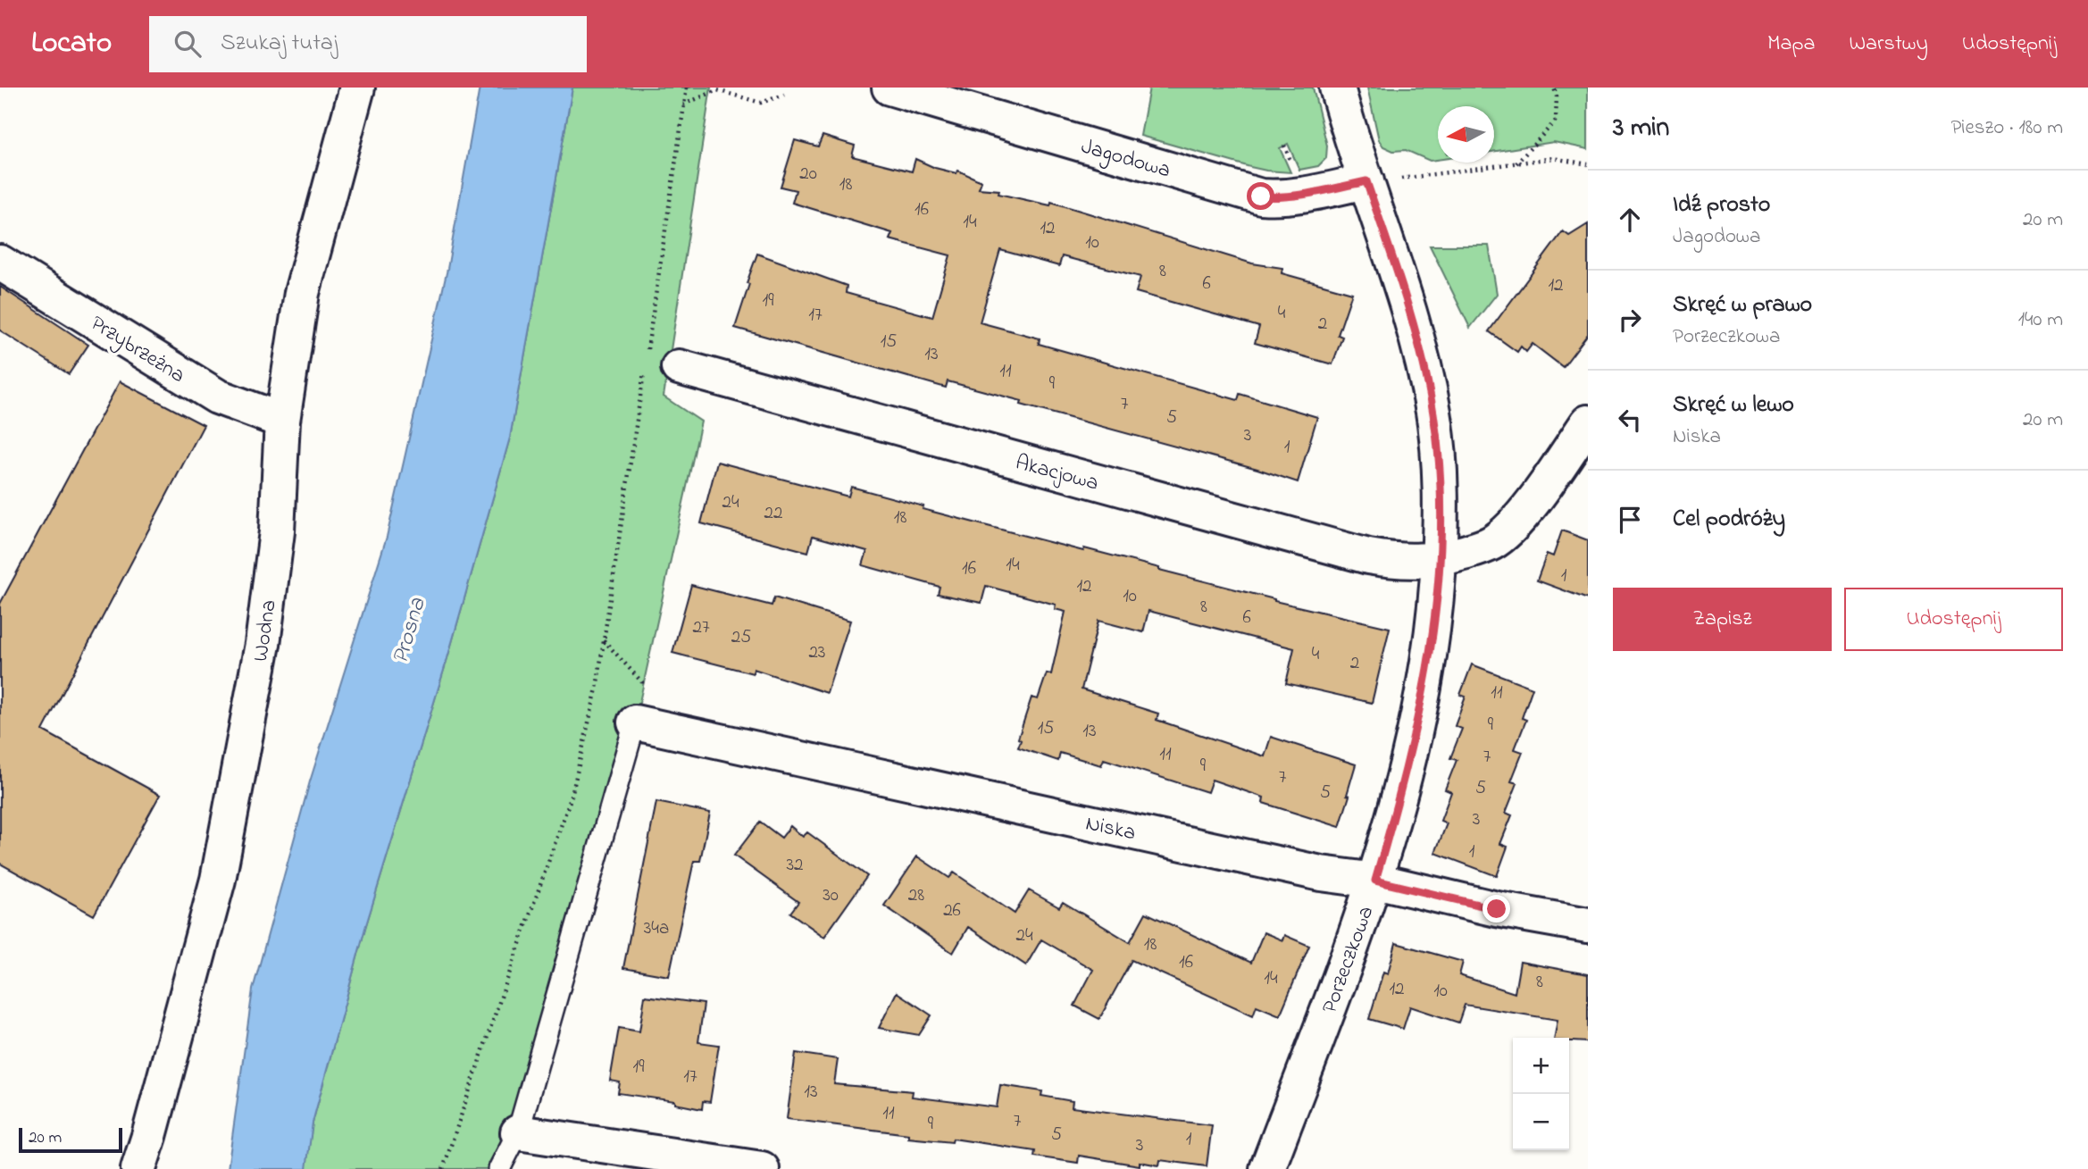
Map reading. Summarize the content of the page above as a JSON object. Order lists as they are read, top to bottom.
{
  "streets": {
    "street": [
      "Jagodowa",
      "Przybrzeżna",
      "Akacjowa",
      "Wodna",
      "Niska",
      "Porzeczkowa"
    ]
  },
  "crossings": [
    ["Jagodowa", "Porzeczkowa"],
    ["Przybrzeżna", "Wodna"],
    ["Akacjowa", "Porzeczkowa"],
    ["Niska", "Porzeczkowa"]
  ],
  "water": ["Prosna"],
  "house_numbers": [
    "20",
    "18",
    "16",
    "14",
    "12",
    "10",
    "8",
    "6",
    "12",
    "19",
    "4",
    "17",
    "2",
    "15",
    "13",
    "11",
    "9",
    "7",
    "5",
    "3",
    "1",
    "24",
    "22",
    "18",
    "14",
    "16",
    "1",
    "12",
    "10",
    "8",
    "6",
    "27",
    "25",
    "23",
    "4",
    "2",
    "11",
    "9",
    "15",
    "13",
    "11",
    "7",
    "9",
    "7",
    "5",
    "5",
    "3",
    "1",
    "32",
    "30",
    "28",
    "26",
    "34a",
    "24",
    "18",
    "16",
    "14",
    "8",
    "12",
    "10",
    "19",
    "17",
    "13",
    "11",
    "7",
    "9",
    "5",
    "1",
    "3"
  ],
  "scale_bar": "20 m",
  "north": "left",
  "page": {
    "header": "Locato",
    "search": "Szukaj tutaj",
    "nav": ["Mapa", "Warstwy", "Udostępnij"],
    "heading": ["3 min", "Pieszo · 180 m"],
    "list": [
      ["Idź prosto", "Jagodowa", "20 m"],
      ["Skręć w prawo", "Porzeczkowa", "140 m"],
      ["Skręć w lewo", "Niska", "20 m"],
      "Cel podróży"
    ],
    "buttons": ["Zapisz", "Udostępnij"],
    "map_buttons": ["+", "−"],
    "scale": "20 m"
  }
}
